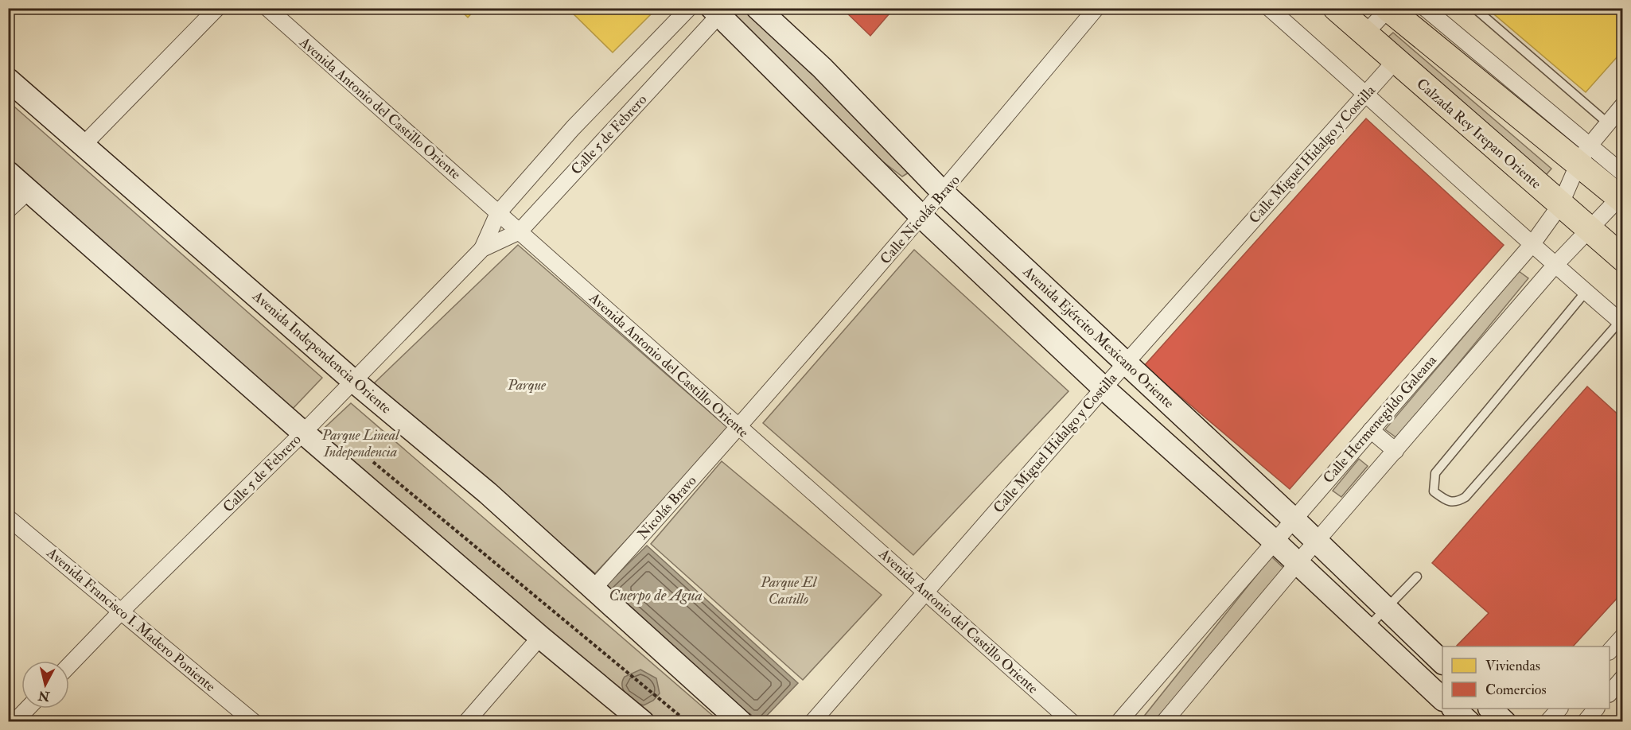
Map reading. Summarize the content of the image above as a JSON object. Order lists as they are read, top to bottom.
{
  "streets": {
    "main road": ["Calzada Rey Irepan Oriente"],
    "street": [
      "Avenida Antonio del Castillo Oriente",
      "Calle 5 de Febrero",
      "Calle Miguel Hidalgo y Costilla",
      "Calle Nicolás Bravo",
      "Avenida Ejército Mexicano Oriente",
      "Avenida Independencia Oriente",
      "Calle Hermenegildo Galeana",
      "Nicolás Bravo",
      "Avenida Francisco I. Madero Poniente"
    ]
  },
  "crossings": [
    ["Avenida Antonio del Castillo Oriente", "Calle 5 de Febrero"],
    ["Avenida Antonio del Castillo Oriente", "Calle Miguel Hidalgo y Costilla"],
    ["Avenida Antonio del Castillo Oriente", "Calle Nicolás Bravo"],
    ["Avenida Antonio del Castillo Oriente", "Nicolás Bravo"],
    ["Calzada Rey Irepan Oriente", "Calle Miguel Hidalgo y Costilla"],
    ["Calzada Rey Irepan Oriente", "Calle Hermenegildo Galeana"],
    ["Calle 5 de Febrero", "Avenida Independencia Oriente"],
    ["Calle 5 de Febrero", "Avenida Francisco I. Madero Poniente"],
    ["Calle Miguel Hidalgo y Costilla", "Avenida Ejército Mexicano Oriente"],
    ["Calle Nicolás Bravo", "Avenida Ejército Mexicano Oriente"],
    ["Calle Nicolás Bravo", "Nicolás Bravo"],
    ["Avenida Ejército Mexicano Oriente", "Calle Hermenegildo Galeana"],
    ["Avenida Independencia Oriente", "Nicolás Bravo"]
  ],
  "water": ["Cuerpo de Agua"],
  "parks": ["Parque", "Parque Lineal Independencia", "Parque El Castillo"],
  "legend": ["Viviendas", "Comercios"],
  "north": "bottom"
}
